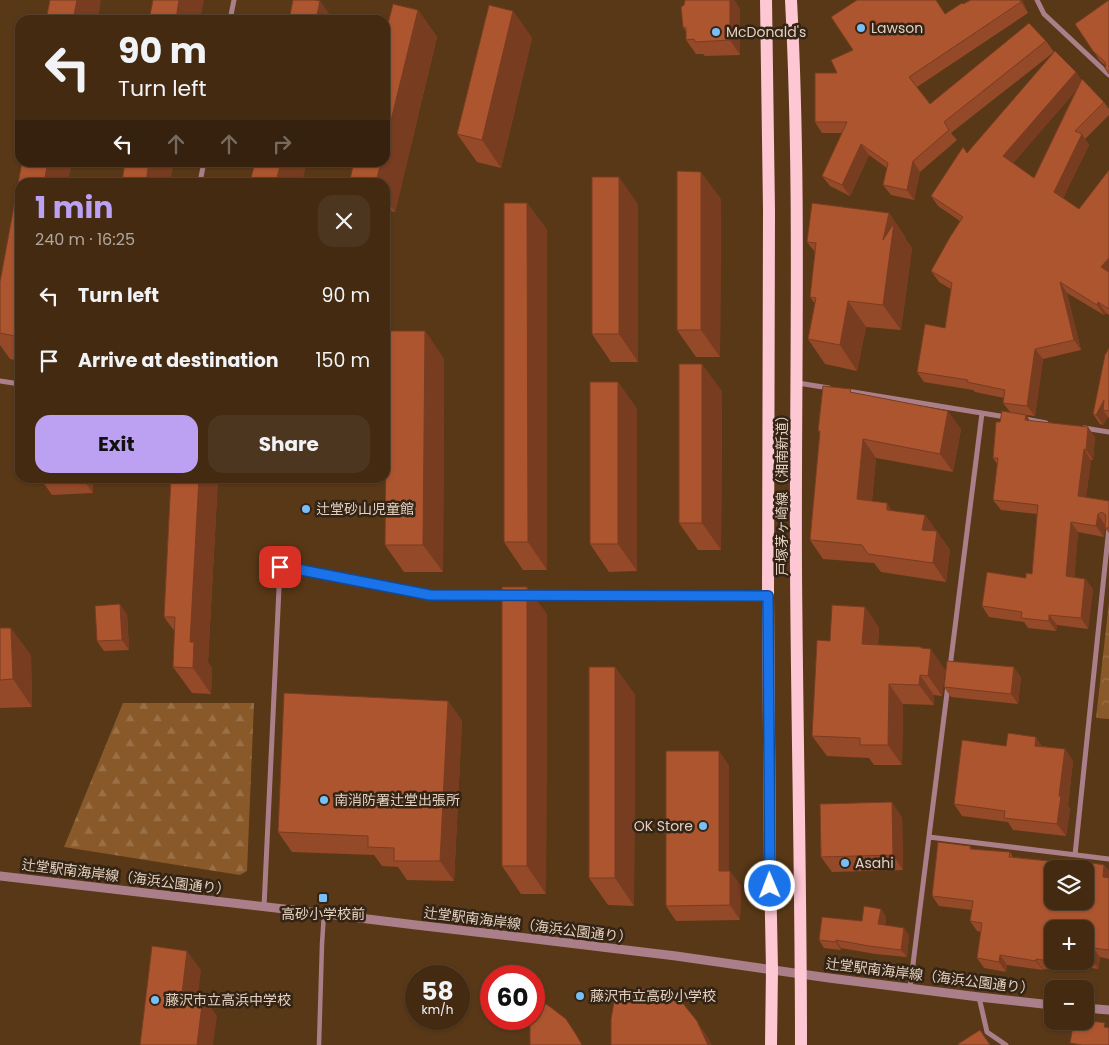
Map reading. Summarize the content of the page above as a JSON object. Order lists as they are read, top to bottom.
{
  "streets": {
    "main road": ["戸塚茅ヶ崎線（湘南新道）"],
    "street": ["辻堂駅南海岸線（海浜公園通り）"]
  },
  "crossings": [
    ["戸塚茅ヶ崎線（湘南新道）", "辻堂駅南海岸線（海浜公園通り）"]
  ],
  "places": {
    "other": [
      "Lawson",
      "McDonald's",
      "辻堂砂山児童館",
      "南消防署辻堂出張所",
      "OK Store",
      "Asahi",
      "藤沢市立高砂小学校",
      "藤沢市立高浜中学校"
    ],
    "transit": ["高砂小学校前"]
  },
  "page": {
    "turn": ["90 m", "Turn left"],
    "heading": ["1 min", "240 m · 16:25"],
    "list": [
      {
        "name": "Turn left",
        "value": "90 m"
      },
      {
        "name": "Arrive at destination",
        "value": "150 m"
      }
    ],
    "buttons": ["Exit", "Share"],
    "map_buttons": ["+", "−"],
    "speed": "58 km/h",
    "limit": "60"
  }
}
